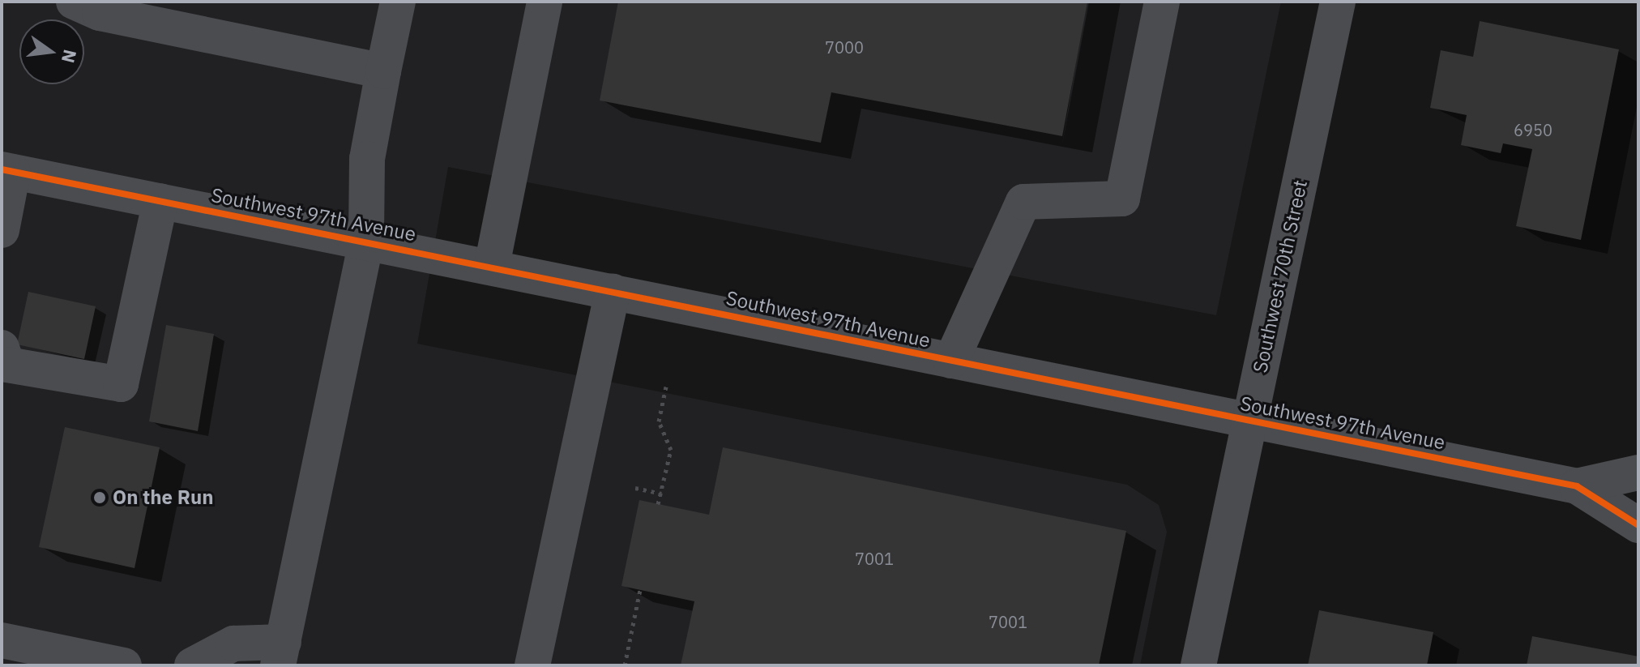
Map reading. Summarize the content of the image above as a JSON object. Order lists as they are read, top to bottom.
{
  "streets": {
    "street": ["Southwest 97th Avenue", "Southwest 70th Street"]
  },
  "crossings": [
    ["Southwest 97th Avenue", "Southwest 70th Street"]
  ],
  "places": ["On the Run"],
  "house_numbers": [
    "7000",
    "6950",
    "7001",
    "7001"
  ],
  "north": "right"
}
